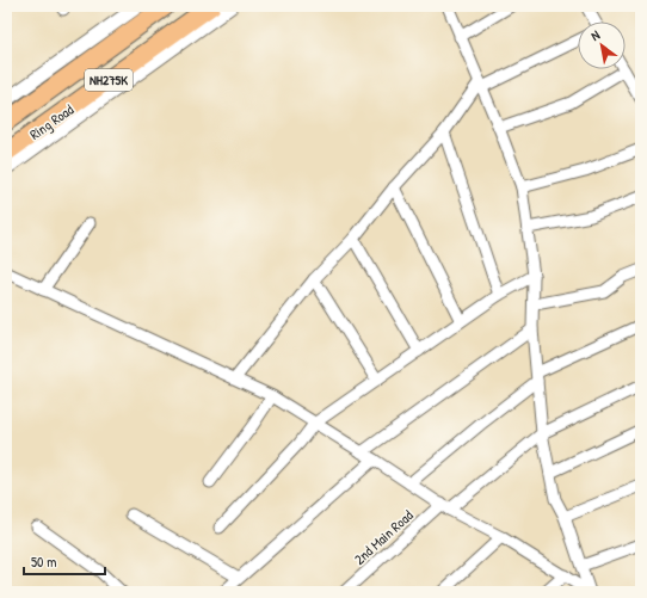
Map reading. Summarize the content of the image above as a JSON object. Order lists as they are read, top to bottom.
{
  "streets": {
    "highway": ["NH275K", "Ring Road"],
    "street": ["2nd Main Road"]
  },
  "scale_bar": "50 m",
  "north": "top left"
}
